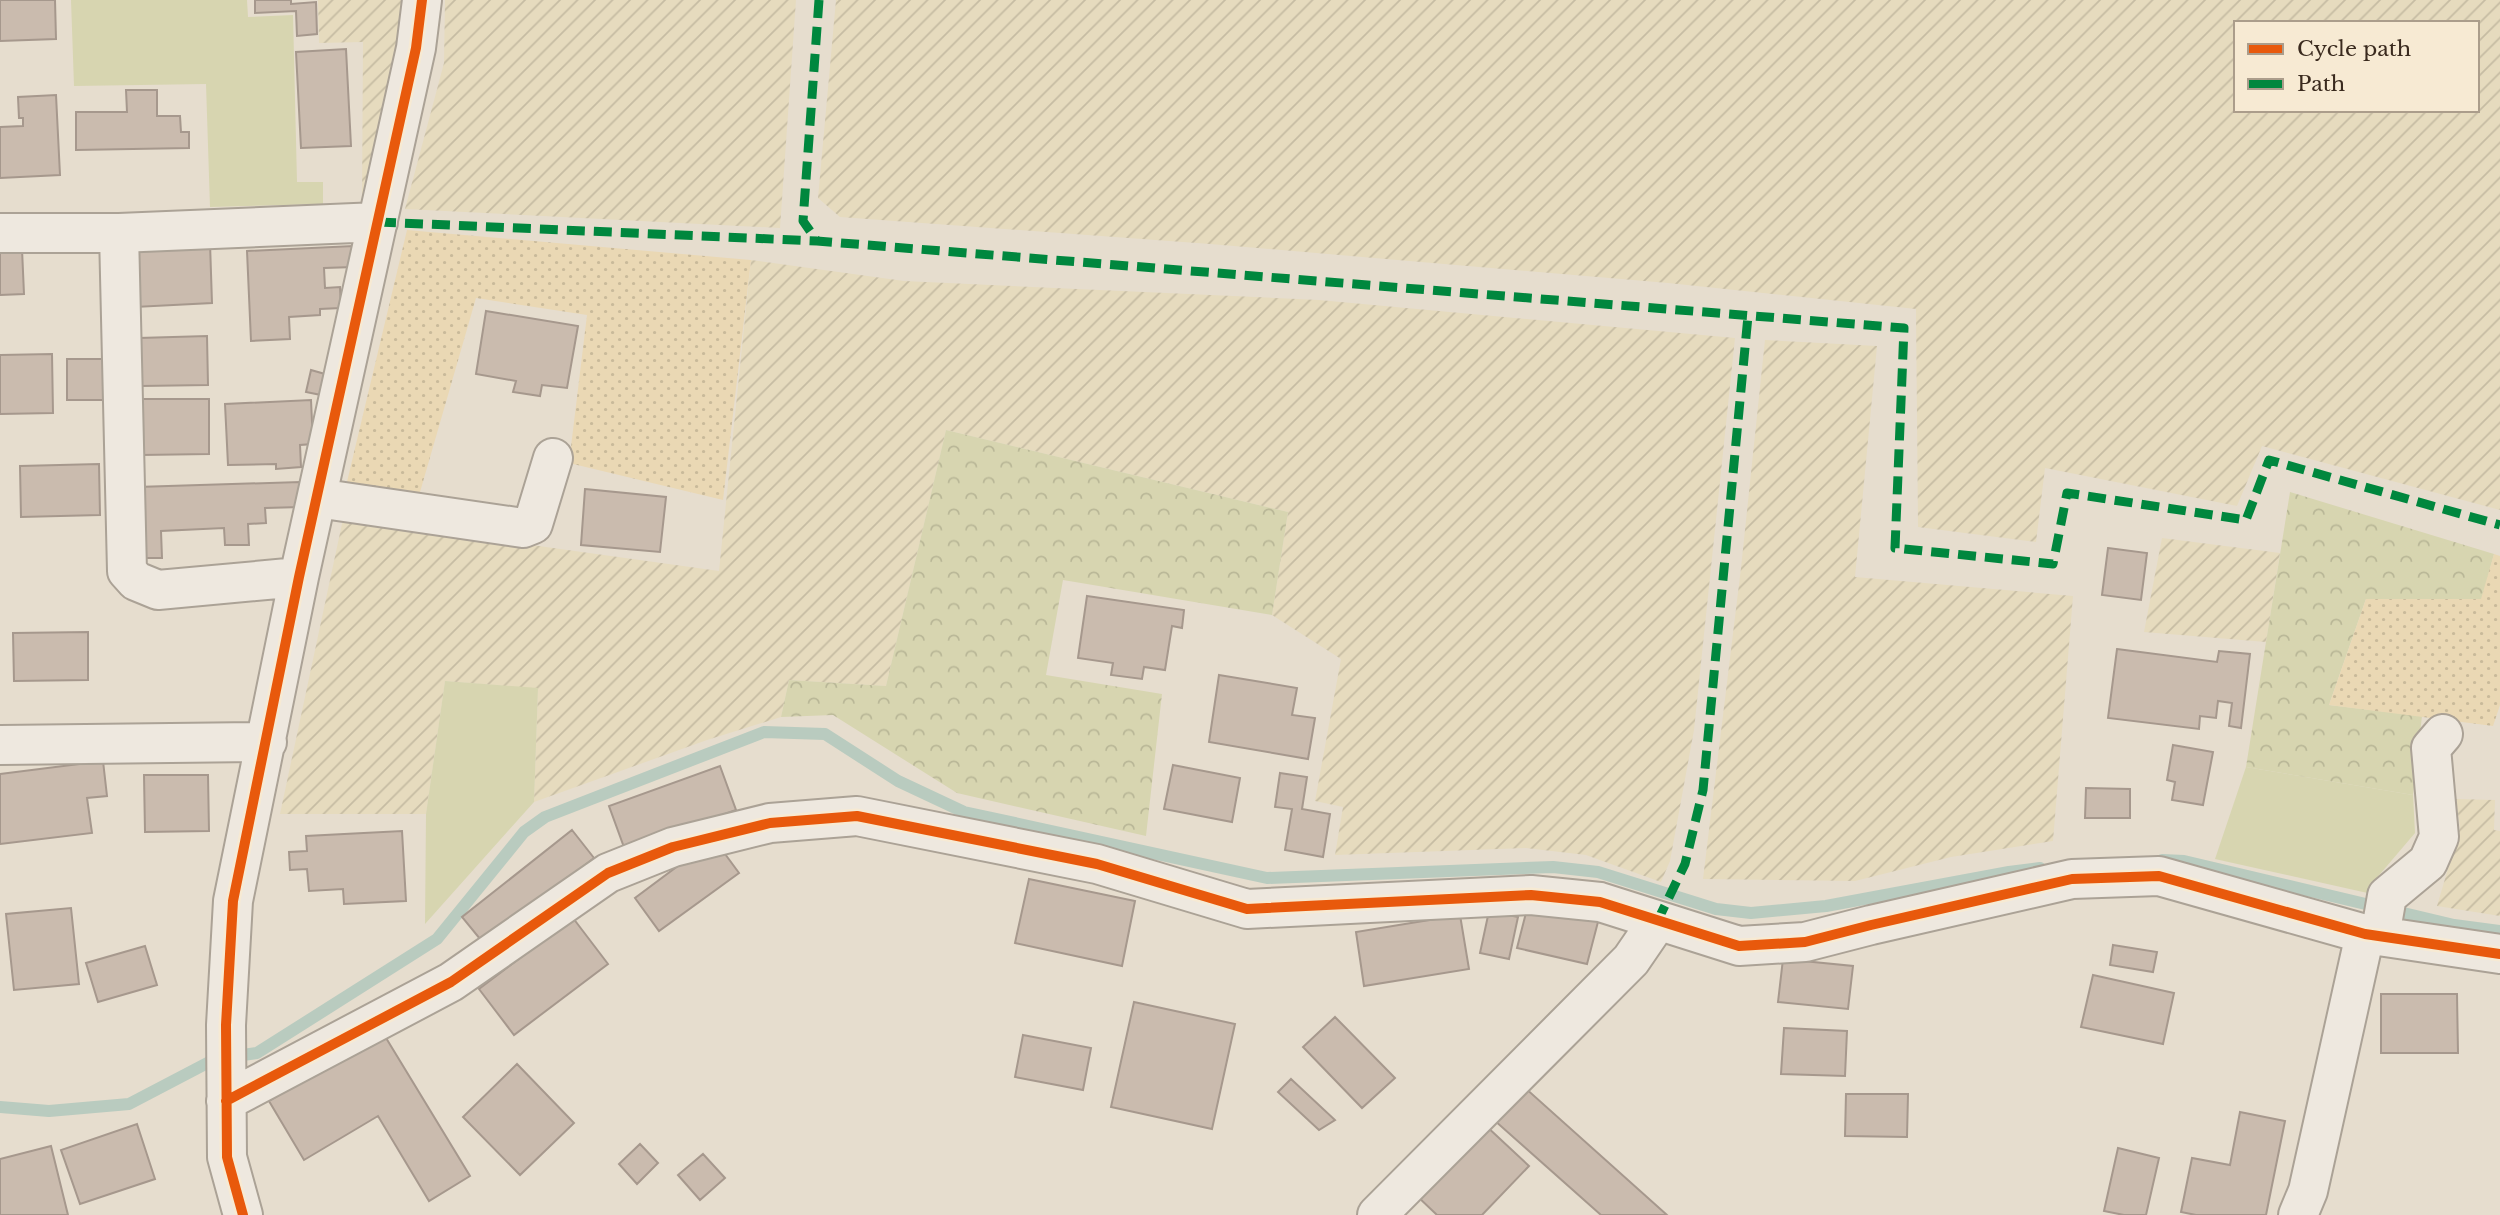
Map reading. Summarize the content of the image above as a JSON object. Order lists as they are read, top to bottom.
{
  "legend": ["Cycle path", "Path"]
}
